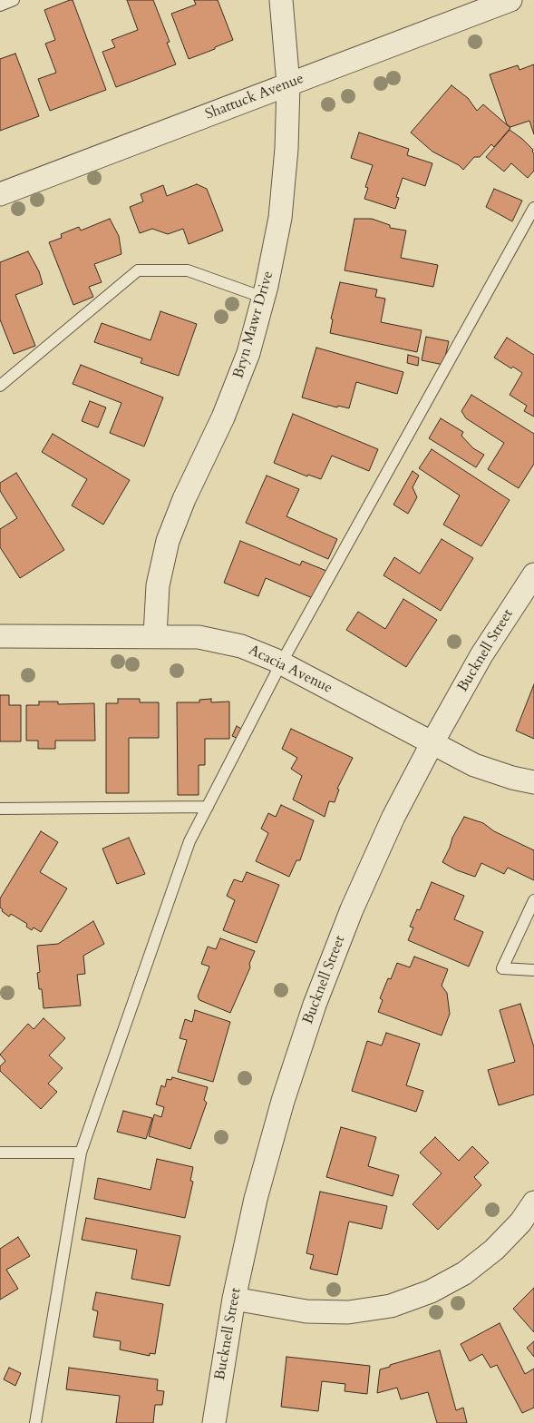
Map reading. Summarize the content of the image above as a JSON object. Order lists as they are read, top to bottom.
{
  "streets": {
    "street": [
      "Shattuck Avenue",
      "Bryn Mawr Drive",
      "Bucknell Street",
      "Acacia Avenue"
    ]
  },
  "crossings": [
    ["Shattuck Avenue", "Bryn Mawr Drive"],
    ["Bryn Mawr Drive", "Acacia Avenue"],
    ["Bucknell Street", "Acacia Avenue"]
  ]
}
